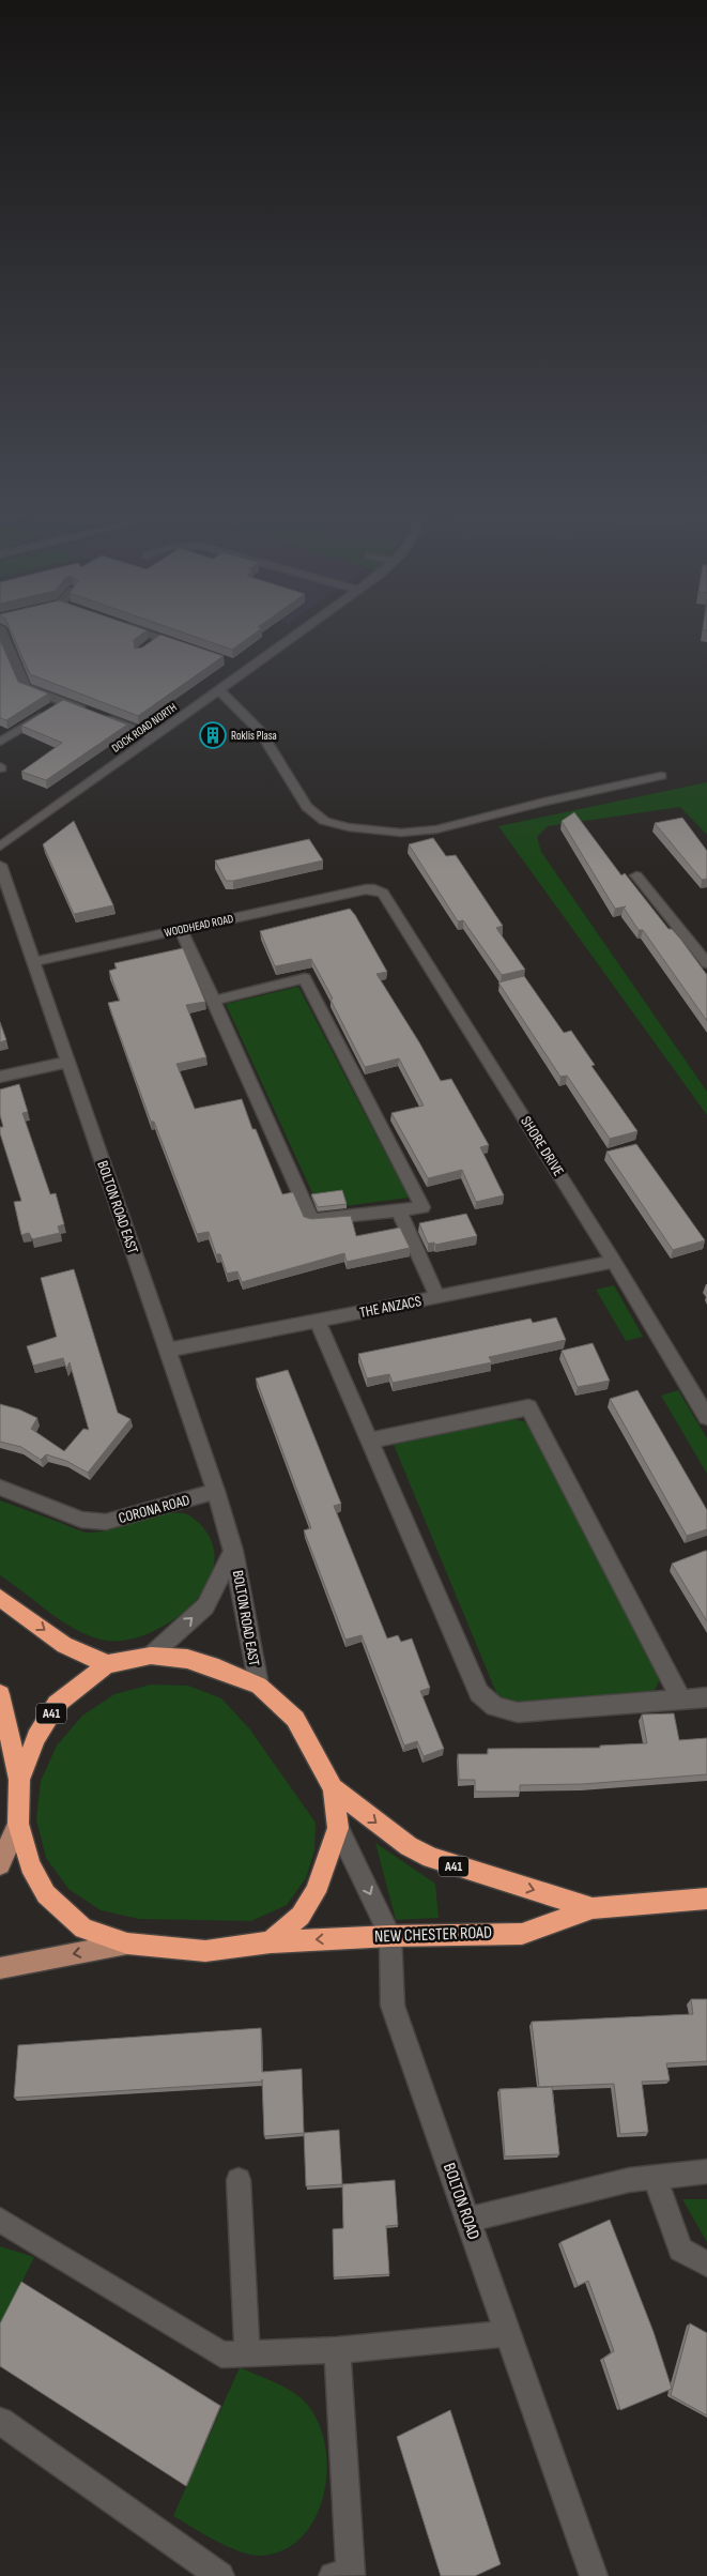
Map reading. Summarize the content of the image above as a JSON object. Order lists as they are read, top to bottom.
{
  "streets": {
    "highway": ["A41", "NEW CHESTER ROAD"],
    "street": [
      "DOCK ROAD NORTH",
      "WOODHEAD ROAD",
      "SHORE DRIVE",
      "BOLTON ROAD EAST",
      "THE ANZACS",
      "CORONA ROAD",
      "BOLTON ROAD"
    ]
  },
  "crossings": [
    ["WOODHEAD ROAD", "SHORE DRIVE"],
    ["WOODHEAD ROAD", "BOLTON ROAD EAST"],
    ["SHORE DRIVE", "THE ANZACS"],
    ["BOLTON ROAD EAST", "THE ANZACS"],
    ["BOLTON ROAD EAST", "CORONA ROAD"],
    ["BOLTON ROAD EAST", "A41"],
    ["A41", "NEW CHESTER ROAD"],
    ["A41", "BOLTON ROAD"],
    ["NEW CHESTER ROAD", "BOLTON ROAD"]
  ],
  "places": {
    "building": ["Roklis Plasa"]
  }
}
